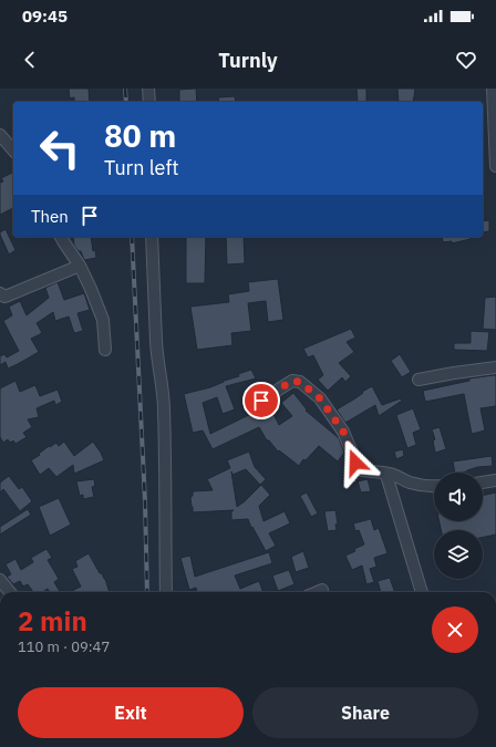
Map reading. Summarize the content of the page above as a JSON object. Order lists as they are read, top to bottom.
{
  "page": {
    "status": "09:45",
    "header": "Turnly",
    "turn": ["80 m", "Turn left"],
    "then": "Then",
    "heading": ["2 min", "110 m · 09:47"],
    "buttons": ["Exit", "Share"]
  }
}
